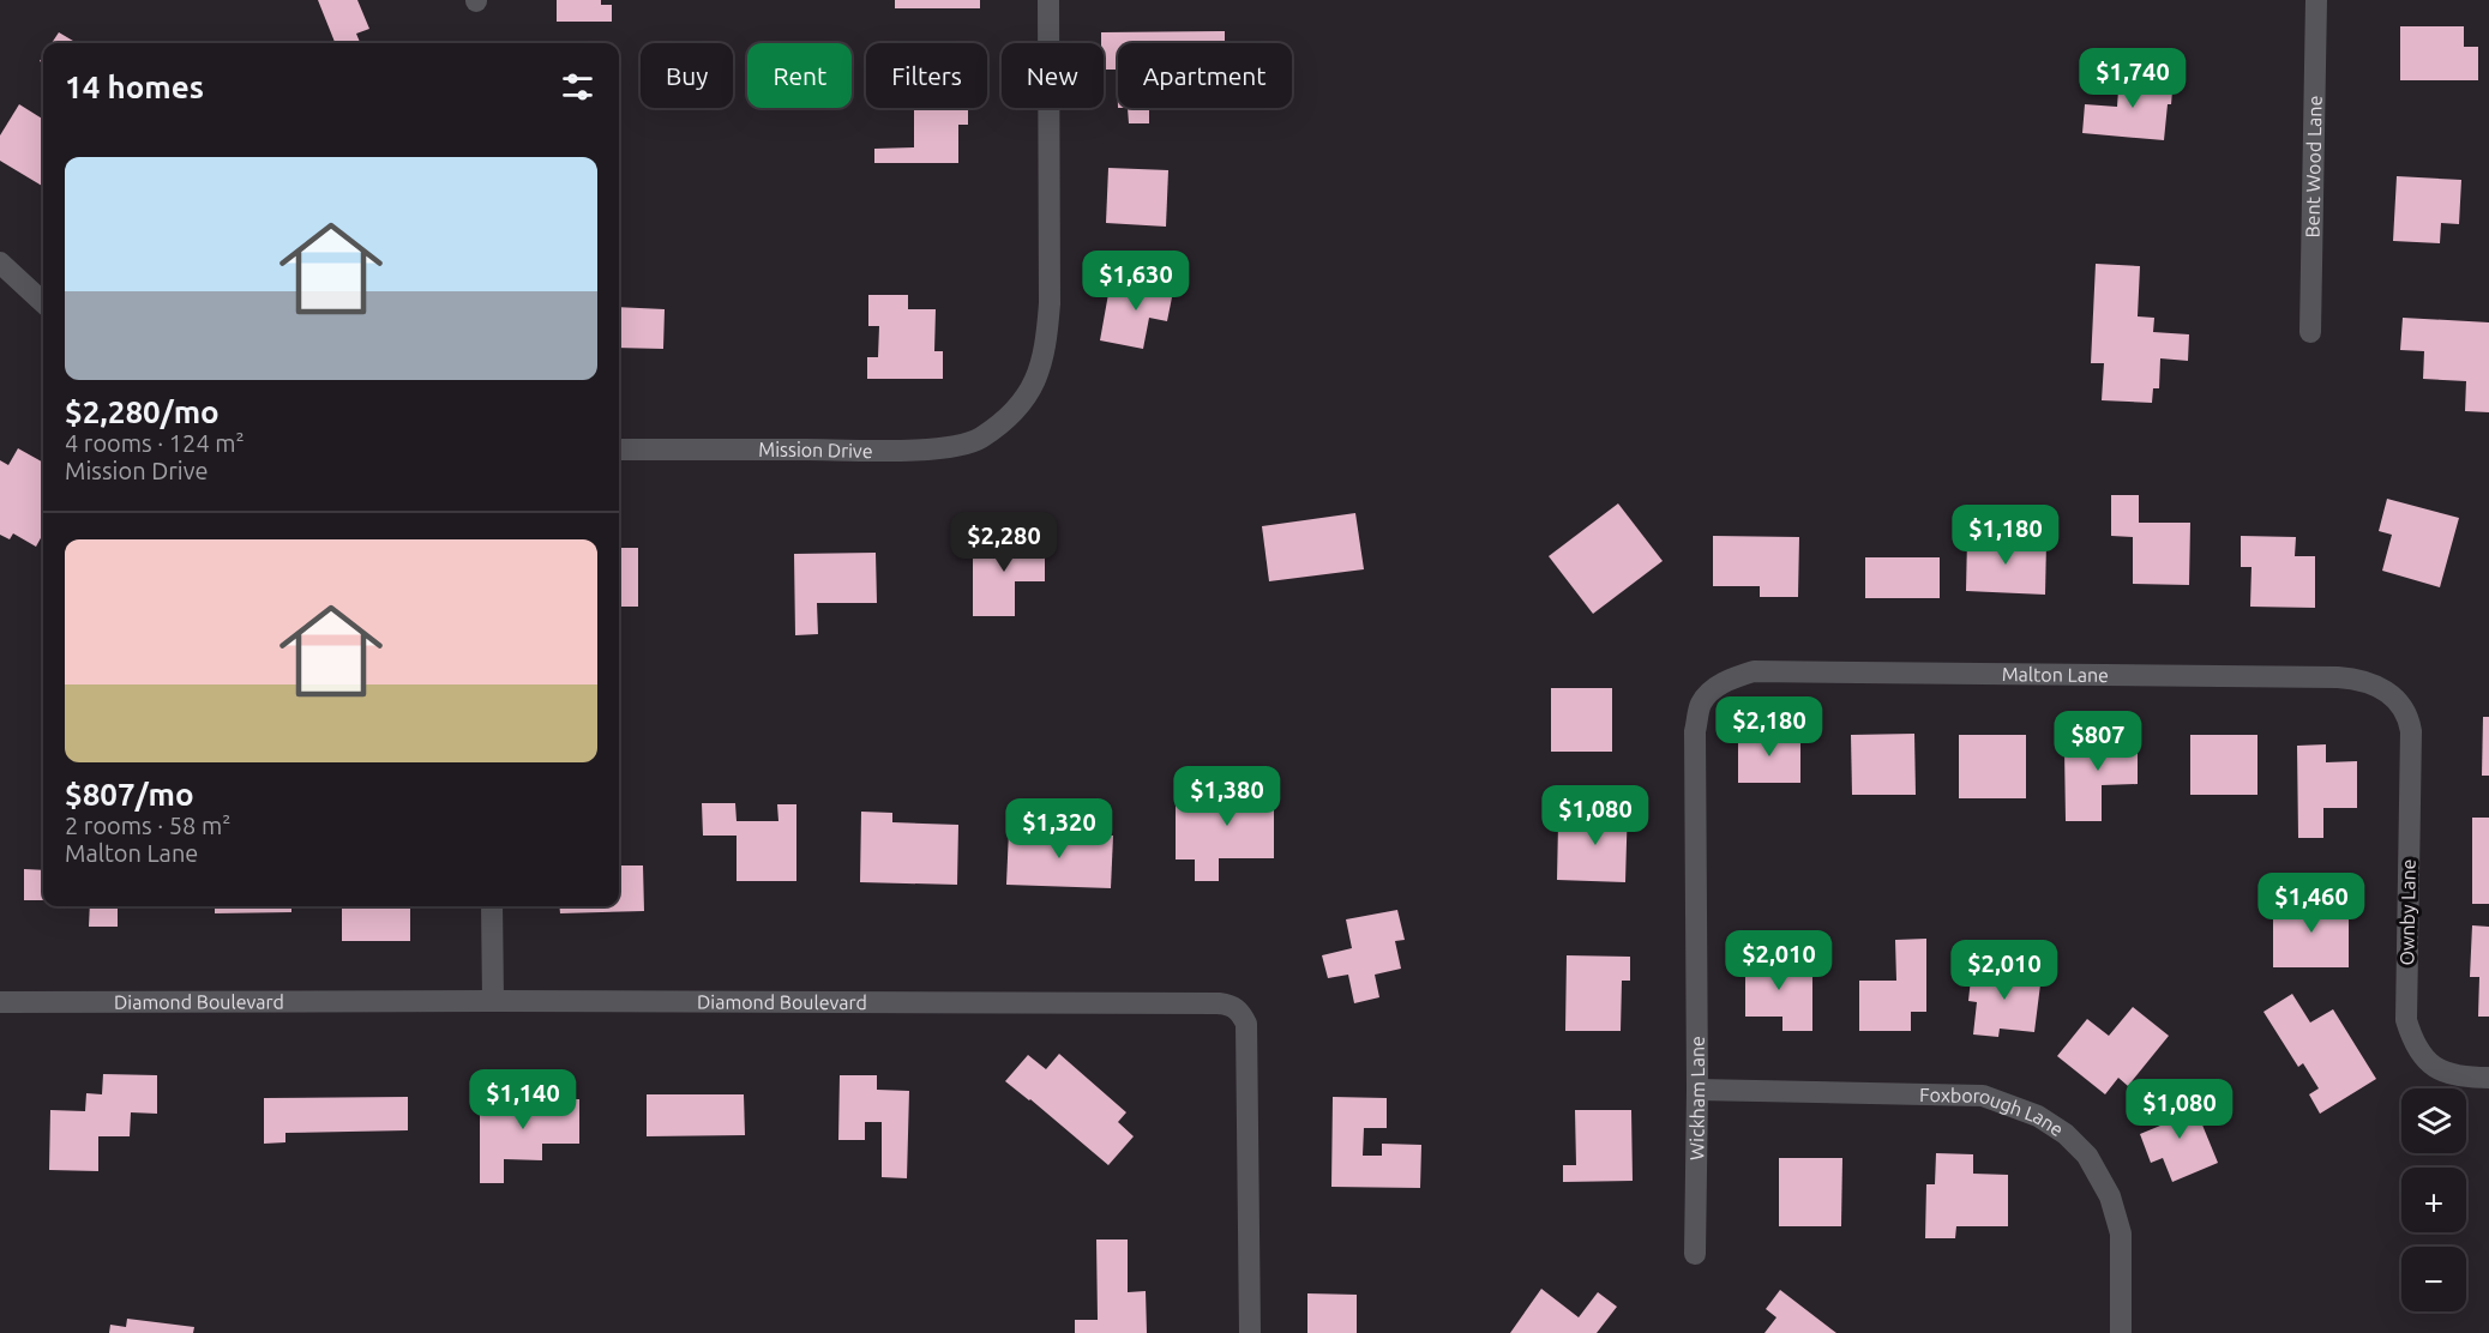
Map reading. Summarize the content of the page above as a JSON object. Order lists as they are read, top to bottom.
{
  "streets": {
    "street": [
      "Bent Wood Lane",
      "Mission Drive",
      "Malton Lane",
      "Ownby Lane",
      "Diamond Boulevard",
      "Wickham Lane",
      "Foxborough Lane"
    ]
  },
  "crossings": [
    ["Malton Lane", "Ownby Lane"],
    ["Malton Lane", "Wickham Lane"],
    ["Wickham Lane", "Foxborough Lane"]
  ],
  "page": {
    "chip": [
      "Buy",
      "Rent",
      "Filters",
      "New",
      "Apartment"
    ],
    "heading": "14 homes",
    "price": [
      "$1,740",
      "$1,630",
      "$1,180",
      "$2,280",
      "$2,180",
      "$807",
      "$1,380",
      "$1,080",
      "$1,320",
      "$1,460",
      "$2,010",
      "$2,010",
      "$1,140",
      "$1,080"
    ],
    "list": [
      {
        "name": "$2,280/mo",
        "note": "4 rooms · 124 m² · Mission Drive"
      },
      {
        "name": "$807/mo",
        "note": "2 rooms · 58 m² · Malton Lane"
      }
    ],
    "map_buttons": ["+", "−"]
  }
}
